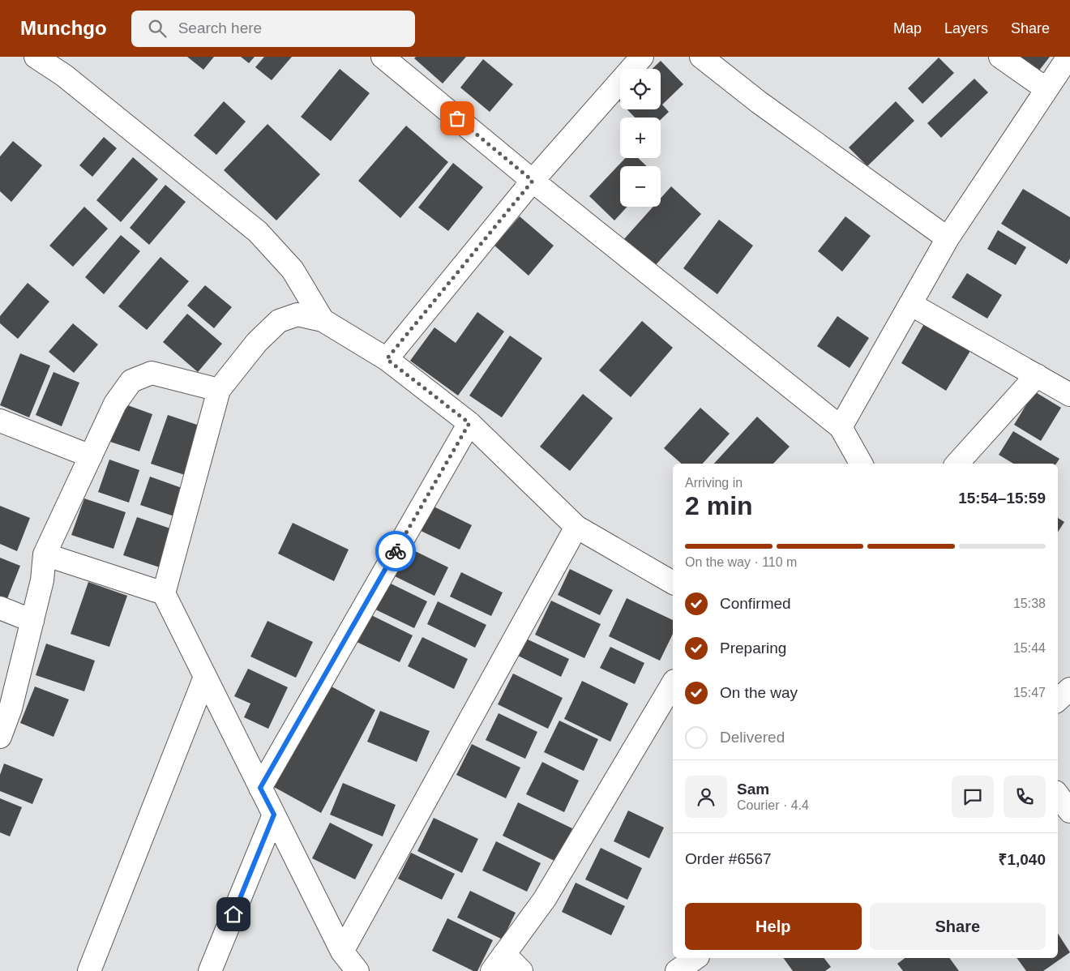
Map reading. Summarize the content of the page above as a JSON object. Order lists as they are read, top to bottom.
{
  "page": {
    "header": "Munchgo",
    "search": "Search here",
    "nav": ["Map", "Layers", "Share"],
    "map_buttons": ["+", "−"],
    "heading": ["2 min", "Arriving in", "15:54–15:59"],
    "panel": [
      "Sam",
      "Courier · 4.4",
      "Order #6567",
      "₹1,040"
    ],
    "bar": "On the way · 110 m",
    "list": [
      ["Confirmed", "15:38"],
      ["Preparing", "15:44"],
      ["On the way", "15:47"],
      "Delivered"
    ],
    "buttons": ["Help", "Share"]
  }
}
